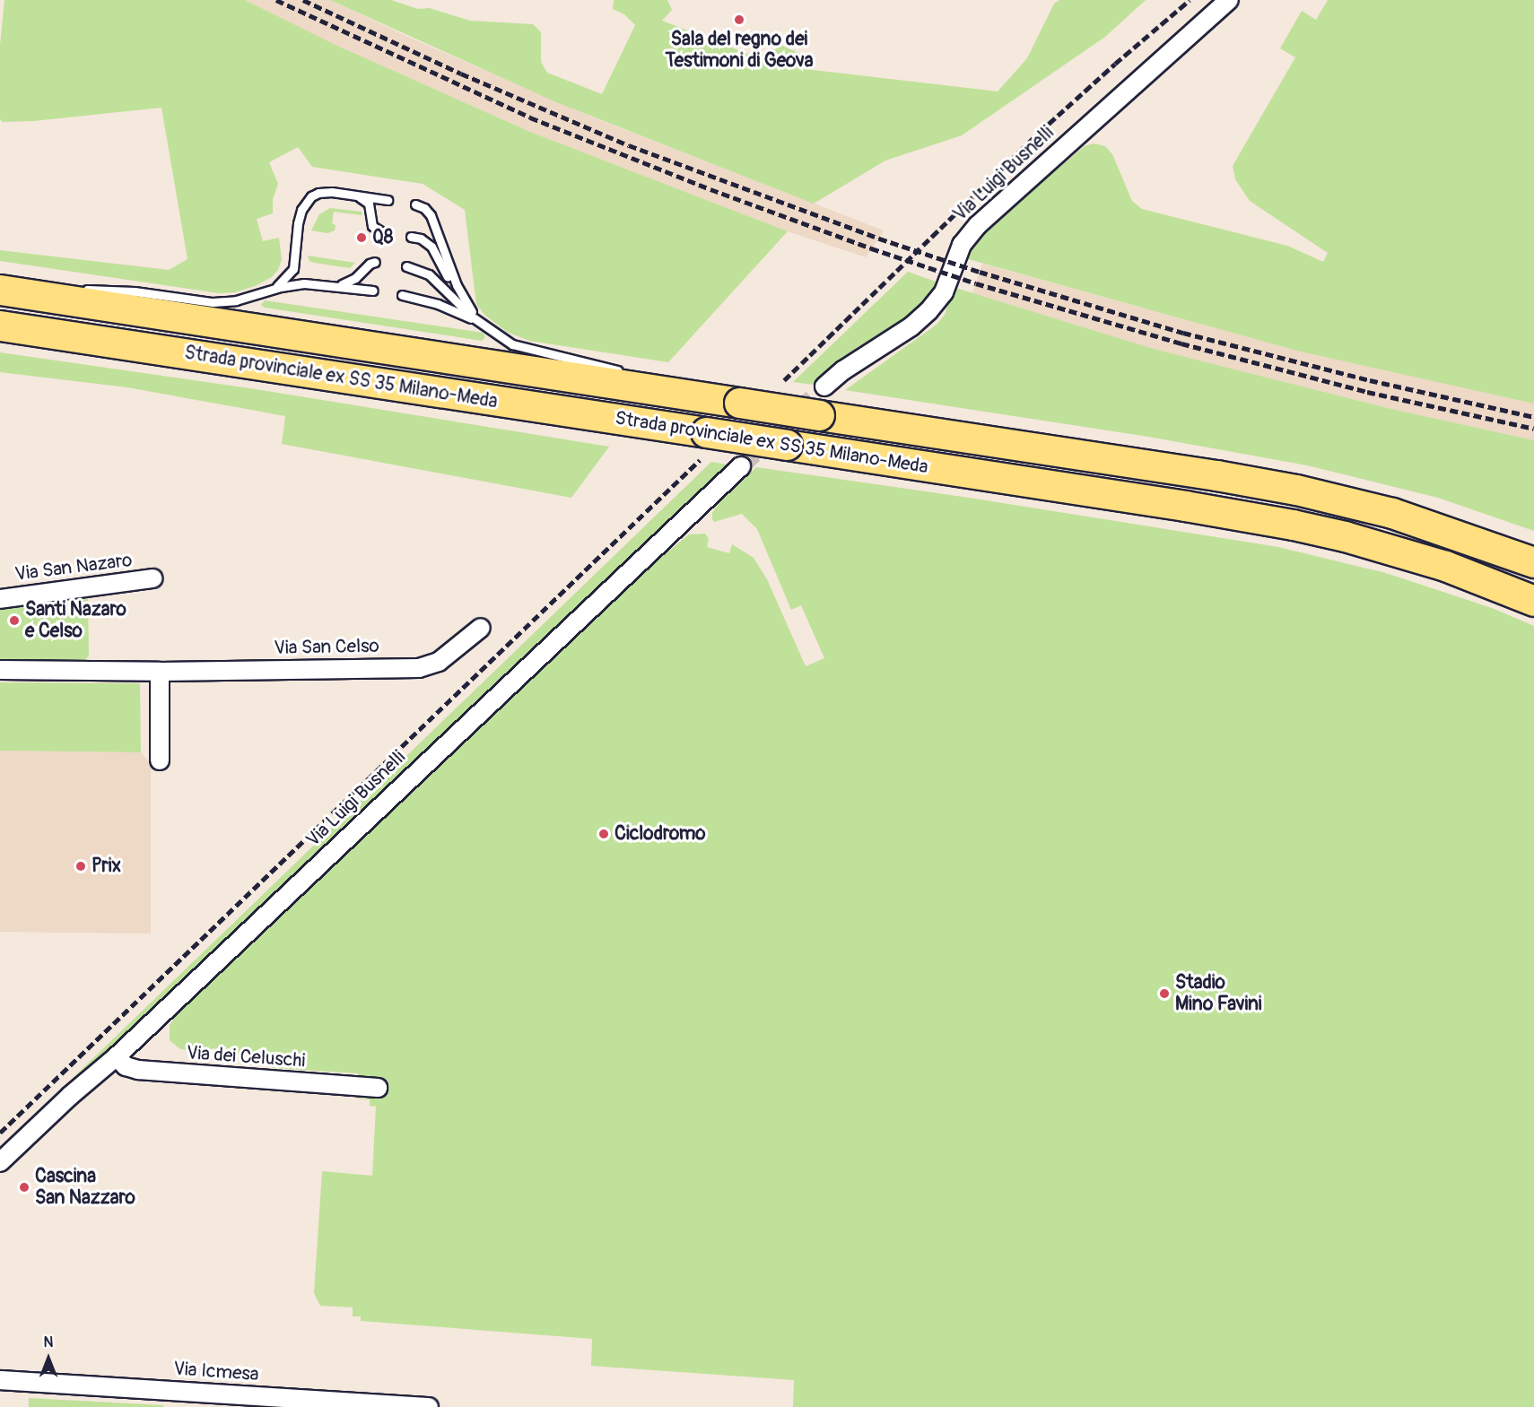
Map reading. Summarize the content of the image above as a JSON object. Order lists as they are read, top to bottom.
{
  "streets": {
    "highway": ["Strada provinciale ex SS 35 Milano-Meda"],
    "street": [
      "Via Luigi Busnelli",
      "Via San Nazaro",
      "Via San Celso",
      "Via dei Celuschi",
      "Via Icmesa"
    ]
  },
  "crossings": [
    ["Via Luigi Busnelli", "Via dei Celuschi"]
  ],
  "places": [
    "Sala del regno dei Testimoni di Geova",
    "Q8",
    "Santi Nazaro e Celso",
    "Ciclodromo",
    "Prix",
    "Stadio Mino Favini",
    "Cascina San Nazzaro"
  ],
  "north": "top"
}
